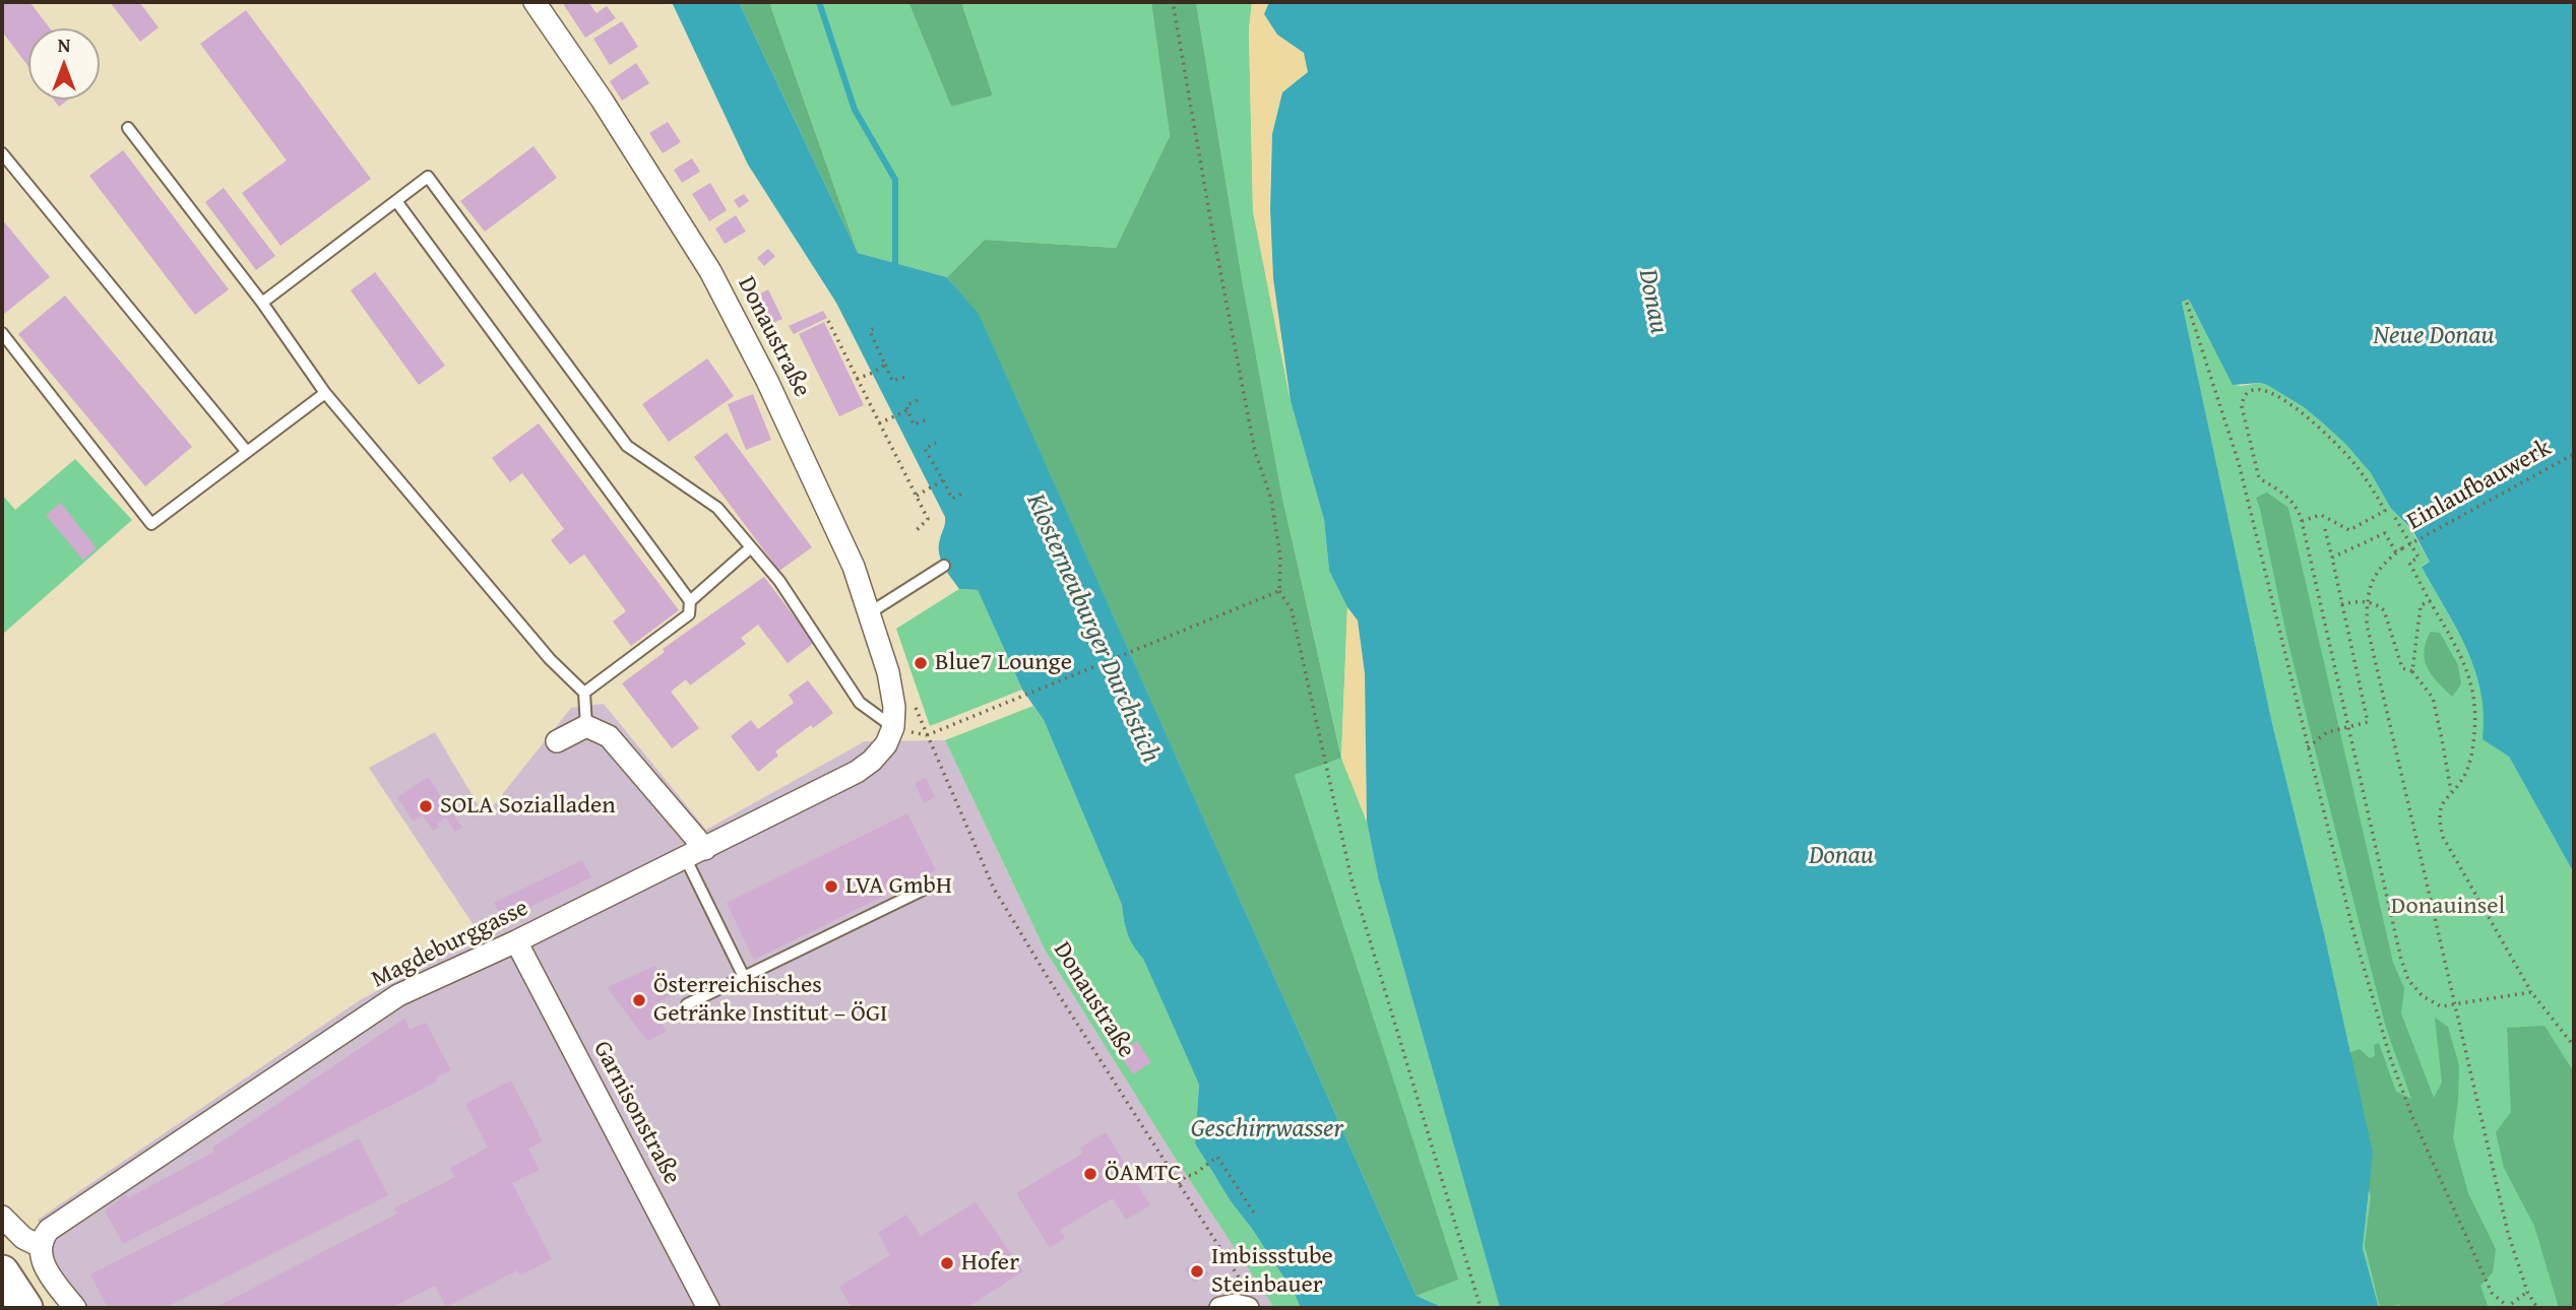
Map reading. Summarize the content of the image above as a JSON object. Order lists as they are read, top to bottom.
{
  "streets": {
    "street": ["Donaustraße", "Magdeburggasse", "Garnisonstraße"],
    "path": ["Einlaufbauwerk"]
  },
  "crossings": [
    ["Donaustraße", "Magdeburggasse"],
    ["Magdeburggasse", "Garnisonstraße"]
  ],
  "water": [
    "Donau",
    "Neue Donau",
    "Klosterneuburger Durchstich",
    "Geschirrwasser"
  ],
  "parks": ["Donauinsel"],
  "places": [
    "Blue7 Lounge",
    "SOLA Sozialladen",
    "LVA GmbH",
    "Österreichisches Getränke Institut – ÖGI",
    "ÖAMTC",
    "Hofer",
    "Imbissstube Steinbauer"
  ],
  "north": "top"
}
